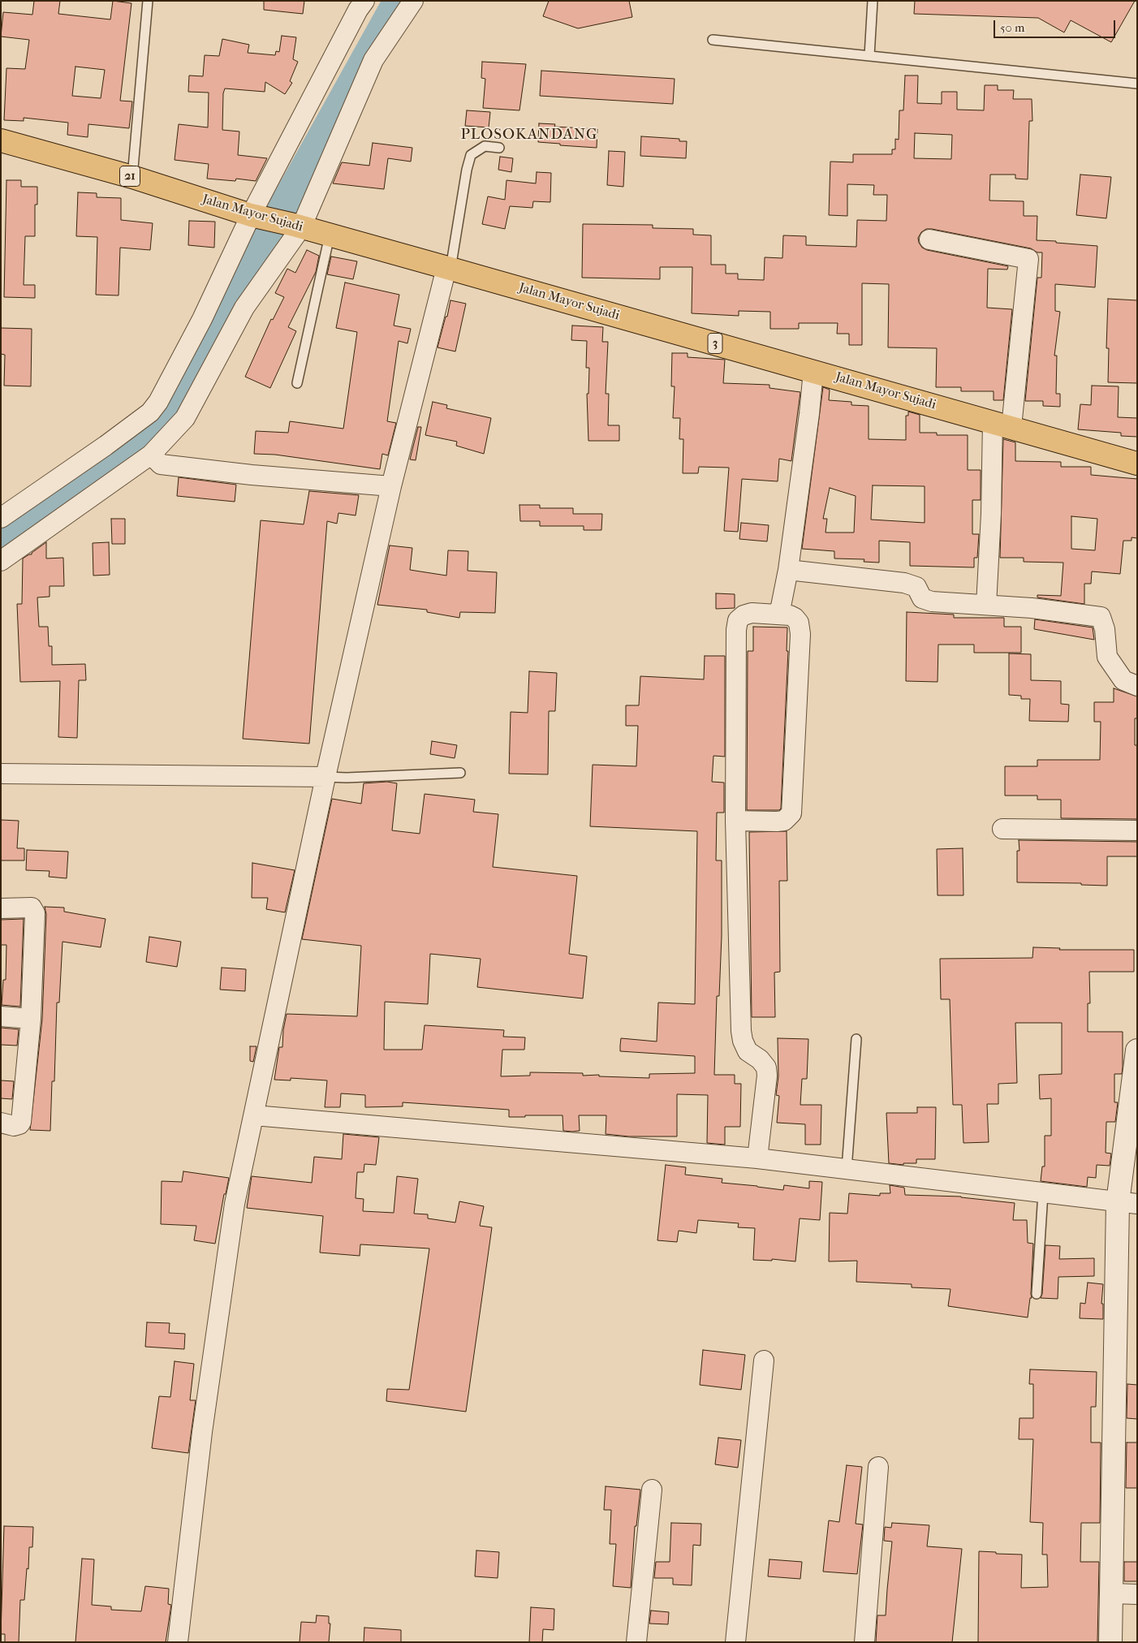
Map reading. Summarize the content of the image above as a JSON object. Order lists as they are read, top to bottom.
{
  "streets": {
    "highway": ["21", "Jalan Mayor Sujadi", "3"]
  },
  "districts": ["PLOSOKANDANG"],
  "scale_bar": "50 m"
}
